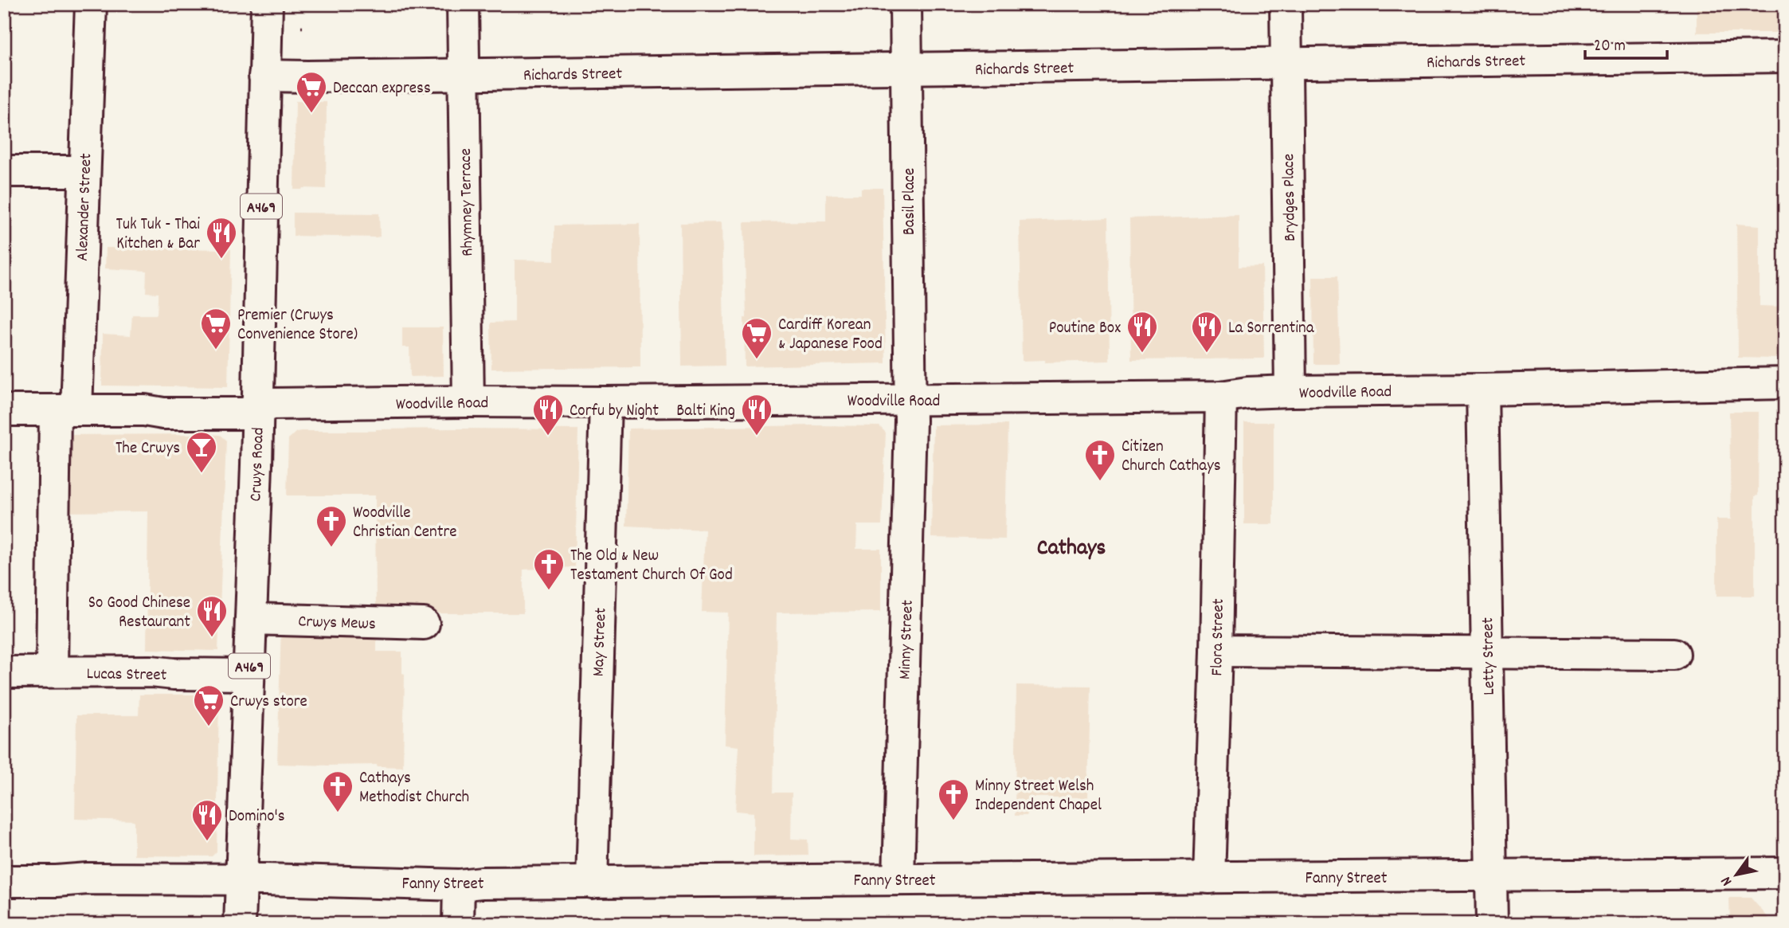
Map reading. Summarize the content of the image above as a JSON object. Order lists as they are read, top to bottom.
{
  "streets": {
    "street": [
      "Richards Street",
      "Brydges Place",
      "Basil Place",
      "Rhymney Terrace",
      "A469",
      "Alexander Street",
      "Woodville Road",
      "Crwys Road",
      "Crwys Mews",
      "Flora Street",
      "Minny Street",
      "May Street",
      "Letty Street",
      "Lucas Street",
      "Fanny Street"
    ]
  },
  "crossings": [
    ["Richards Street", "Brydges Place"],
    ["Richards Street", "Basil Place"],
    ["Richards Street", "Rhymney Terrace"],
    ["Richards Street", "Crwys Road"],
    ["Brydges Place", "Woodville Road"],
    ["Basil Place", "Woodville Road"],
    ["Basil Place", "Minny Street"],
    ["Rhymney Terrace", "Woodville Road"],
    ["Alexander Street", "Woodville Road"],
    ["Alexander Street", "Lucas Street"],
    ["Woodville Road", "Crwys Road"],
    ["Woodville Road", "Flora Street"],
    ["Woodville Road", "Minny Street"],
    ["Woodville Road", "May Street"],
    ["Woodville Road", "Letty Street"],
    ["Crwys Road", "Crwys Mews"],
    ["Crwys Road", "Lucas Street"],
    ["Crwys Road", "Fanny Street"],
    ["Flora Street", "Fanny Street"],
    ["Minny Street", "Fanny Street"],
    ["May Street", "Fanny Street"],
    ["Letty Street", "Fanny Street"]
  ],
  "districts": ["Cathays"],
  "places": {
    "supermarket": [
      "Deccan express",
      "Premier (Crwys Convenience Store)",
      "Cardiff Korean & Japanese Food",
      "Crwys store"
    ],
    "restaurant": [
      "Tuk Tuk - Thai Kitchen & Bar",
      "Poutine Box",
      "La Sorrentina",
      "Corfu by Night",
      "Balti King",
      "So Good Chinese Restaurant",
      "Domino's"
    ],
    "bar": ["The Crwys"],
    "church": [
      "Citizen Church Cathays",
      "Woodville Christian Centre",
      "The Old & New Testament Church Of God",
      "Cathays Methodist Church",
      "Minny Street Welsh Independent Chapel"
    ]
  },
  "scale_bar": "20 m",
  "north": "bottom left"
}
